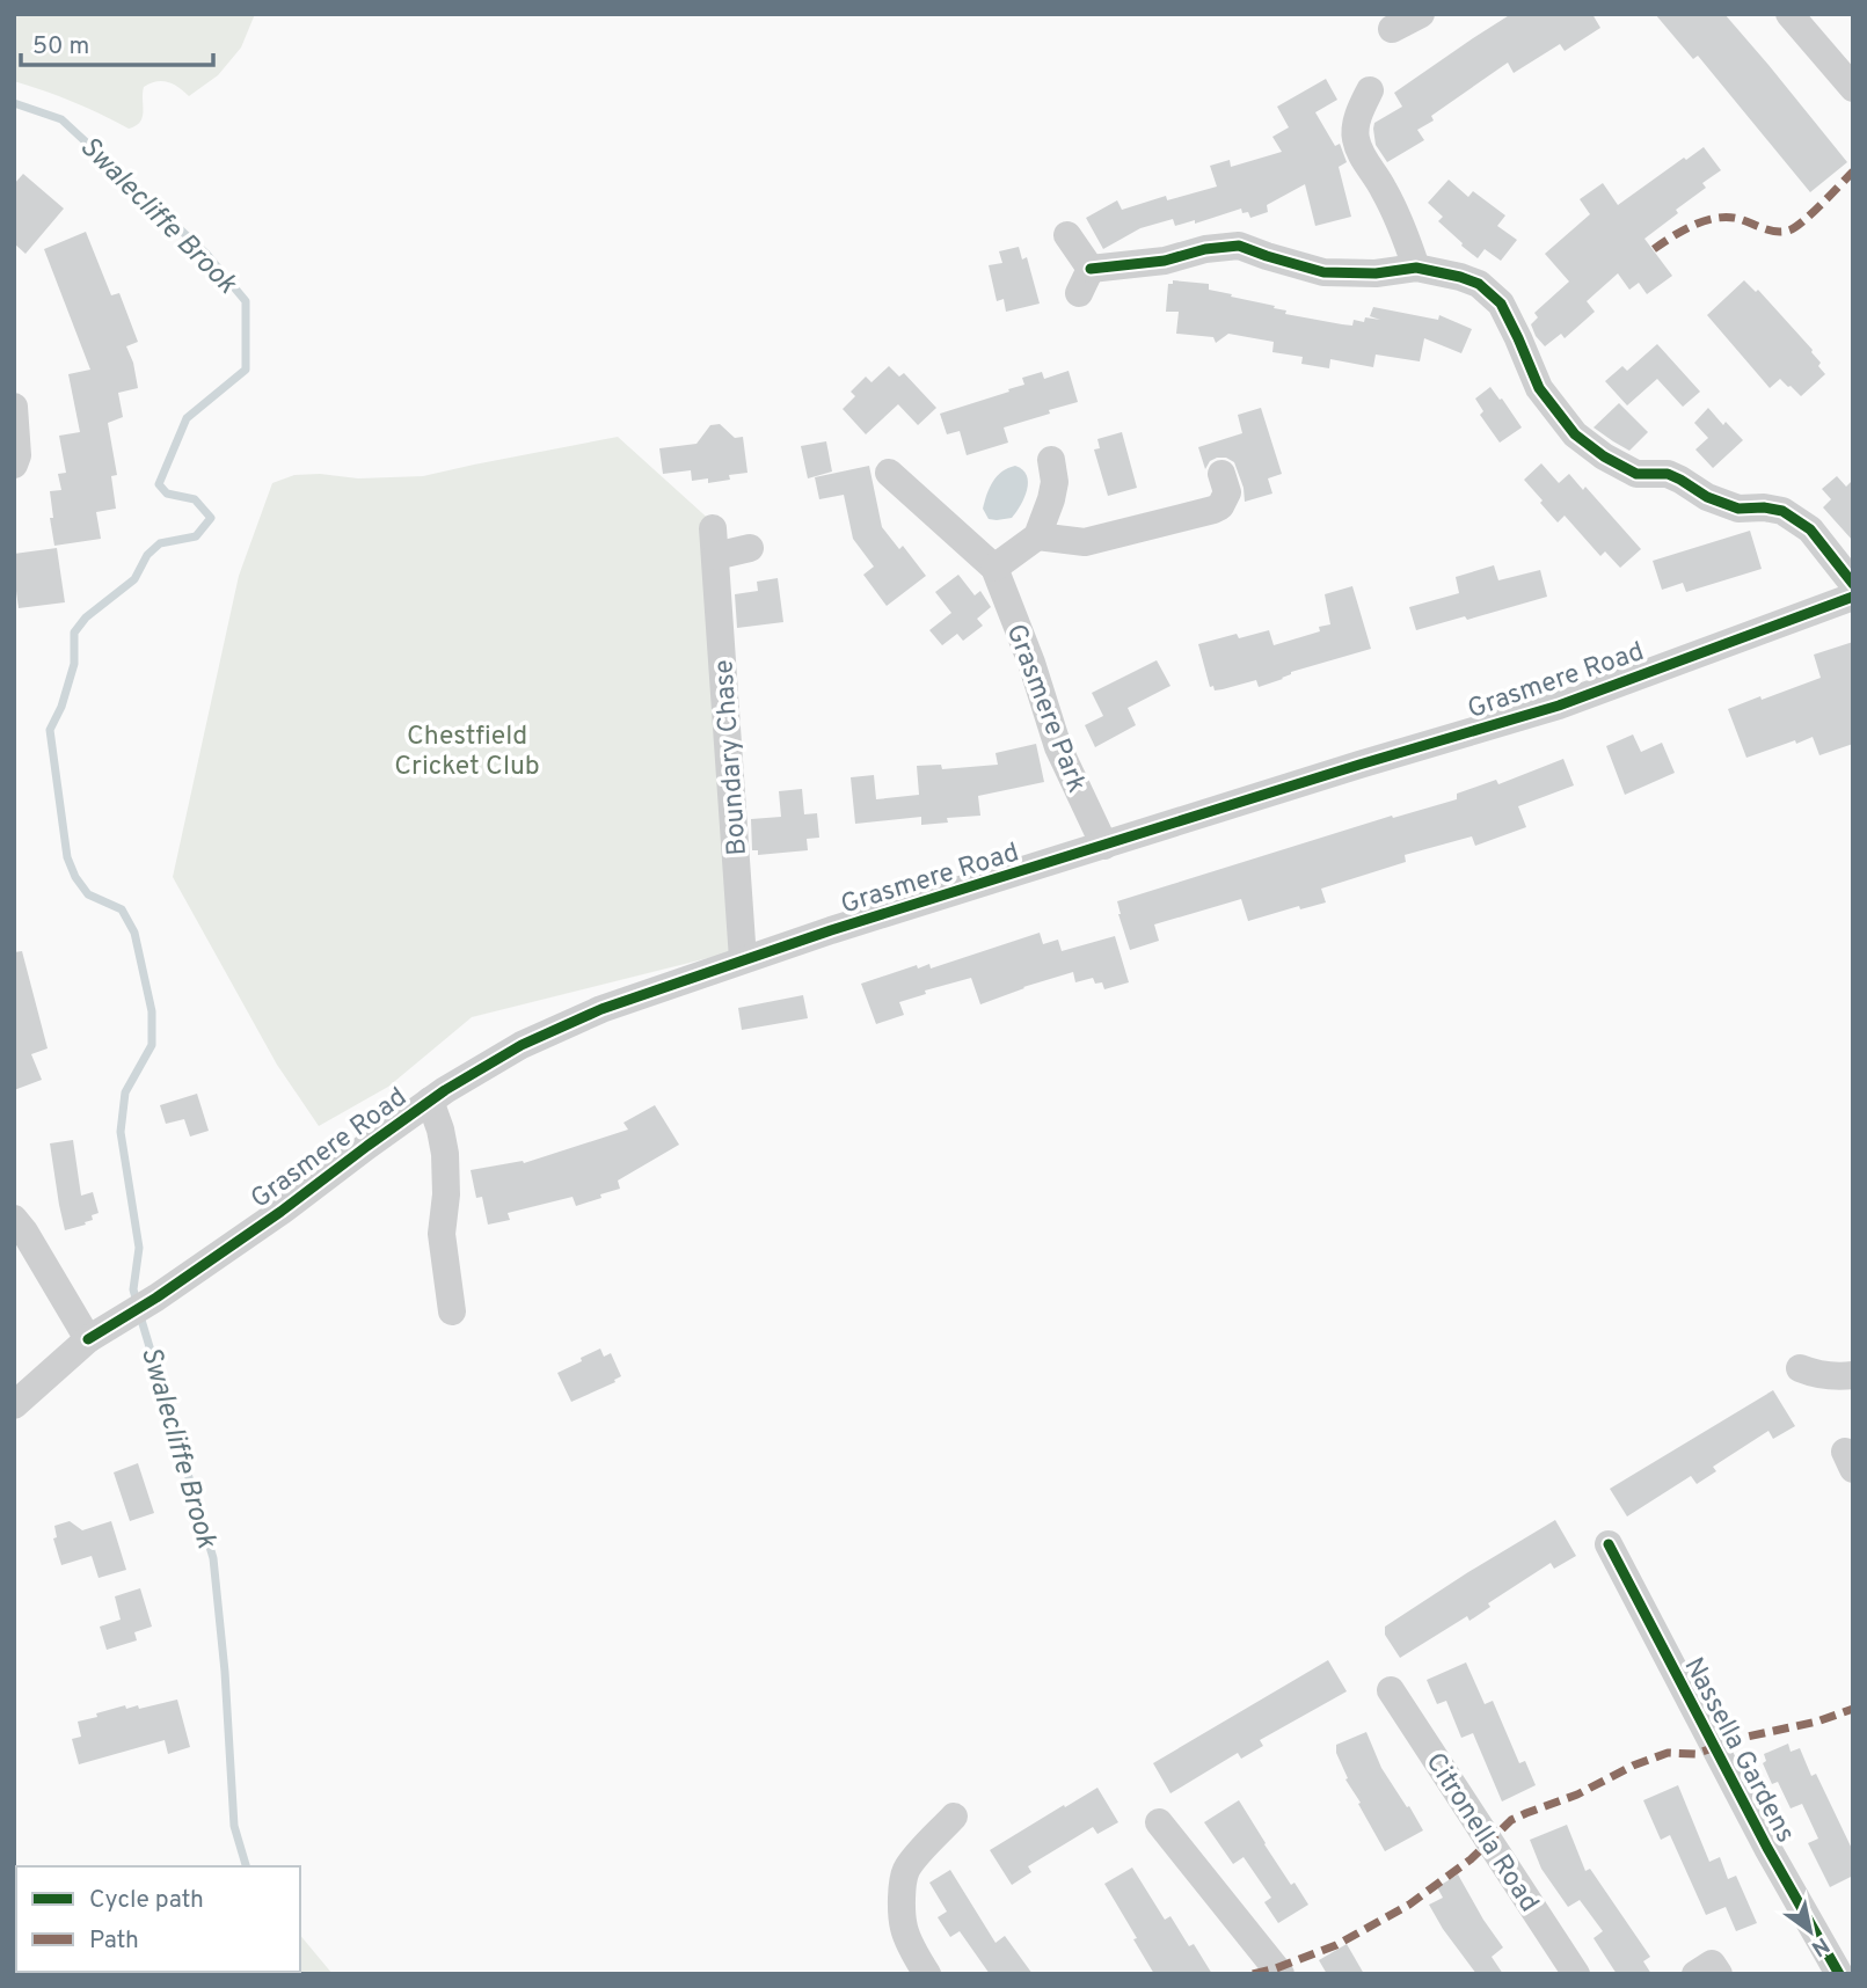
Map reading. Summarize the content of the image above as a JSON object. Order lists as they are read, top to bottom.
{
  "streets": {
    "street": [
      "Grasmere Road",
      "Grasmere Park",
      "Boundary Chase",
      "Nassella Gardens",
      "Citronella Road"
    ]
  },
  "crossings": [
    ["Grasmere Road", "Grasmere Park"],
    ["Grasmere Road", "Boundary Chase"]
  ],
  "water": ["Swalecliffe Brook"],
  "parks": ["Chestfield Cricket Club"],
  "legend": ["Cycle path", "Path"],
  "scale_bar": "50 m",
  "north": "bottom right"
}
